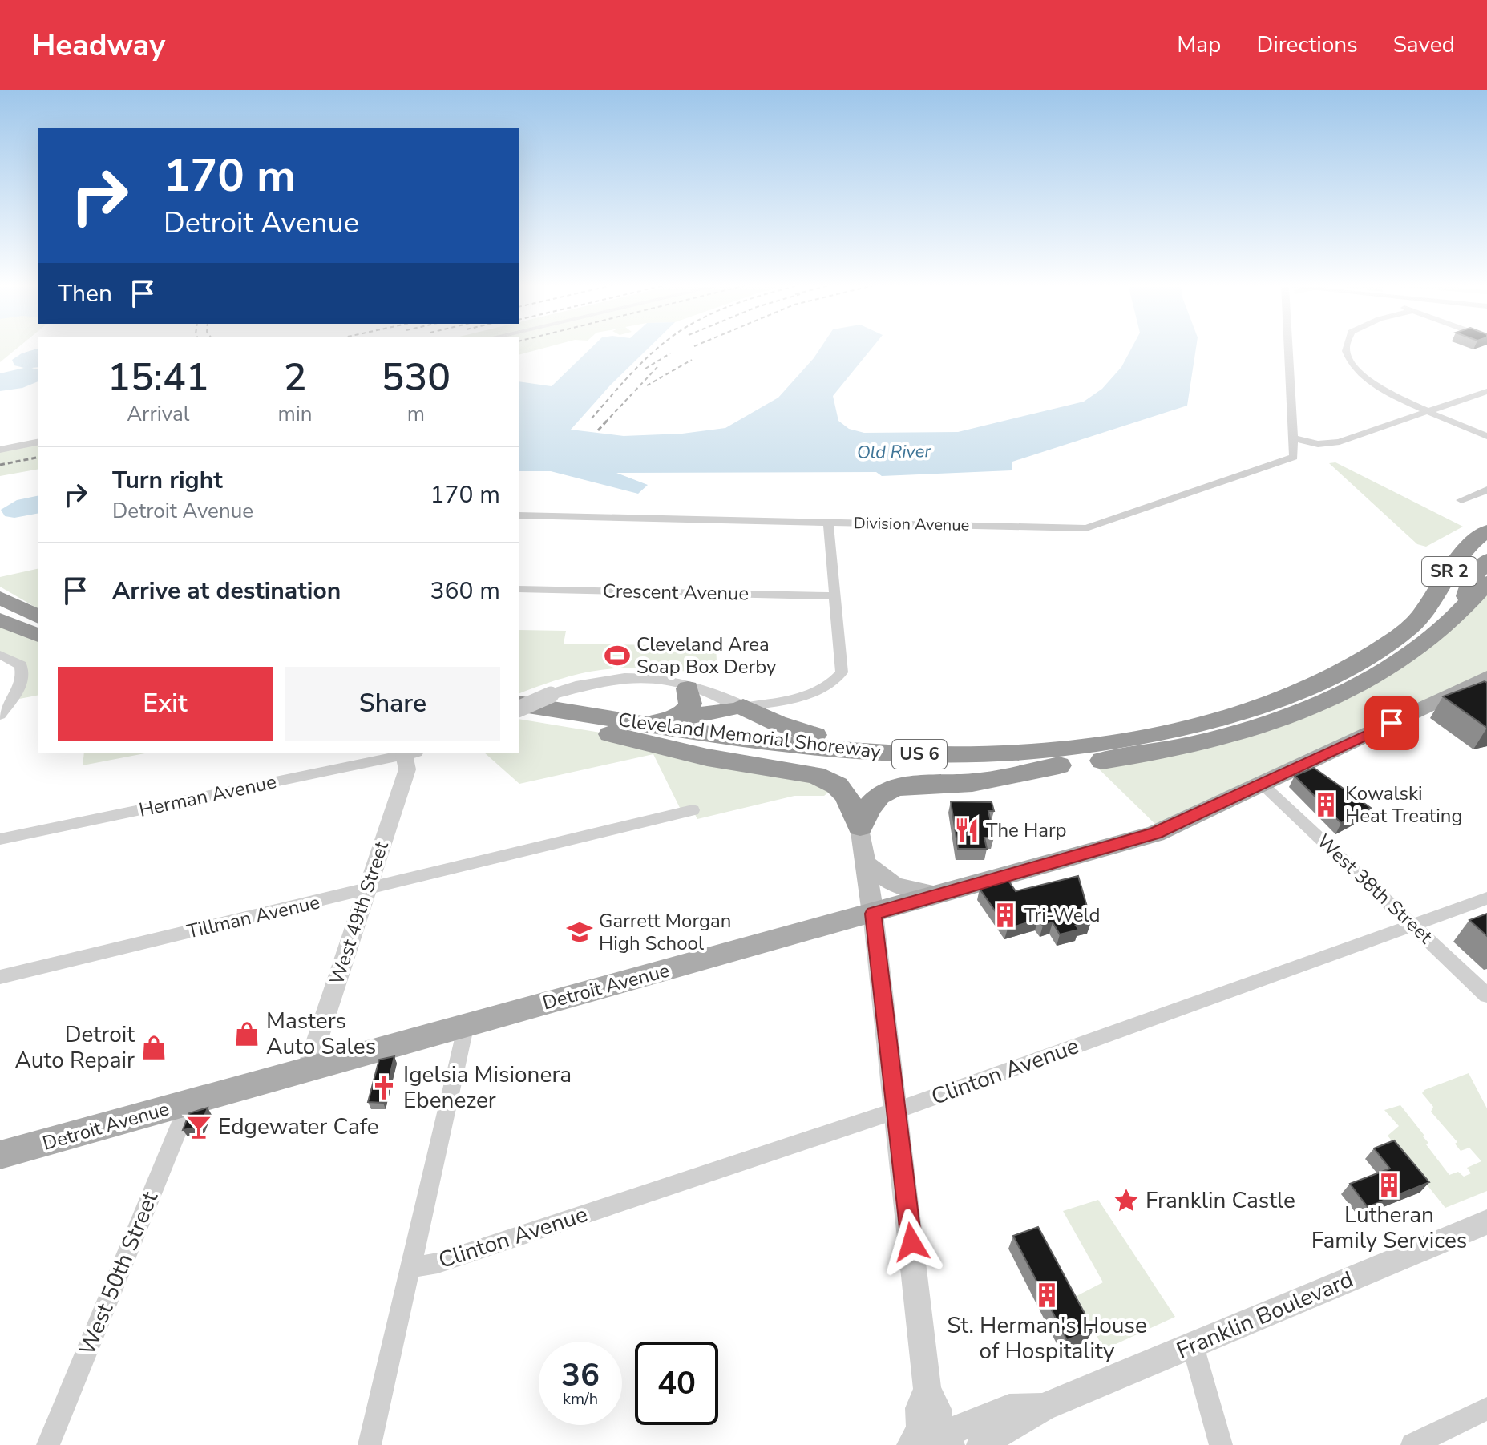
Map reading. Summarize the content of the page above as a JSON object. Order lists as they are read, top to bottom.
{
  "streets": {
    "highway": ["SR 2", "Cleveland Memorial Shoreway", "US 6"],
    "main road": ["Detroit Avenue"],
    "street": [
      "Division Avenue",
      "Crescent Avenue",
      "Herman Avenue",
      "West 38th Street",
      "West 49th Street",
      "Tillman Avenue",
      "Clinton Avenue",
      "West 50th Street",
      "Franklin Boulevard"
    ]
  },
  "crossings": [
    ["Cleveland Memorial Shoreway", "US 6"],
    ["Herman Avenue", "West 49th Street"],
    ["West 38th Street", "Detroit Avenue"],
    ["West 38th Street", "Clinton Avenue"],
    ["West 49th Street", "Tillman Avenue"],
    ["West 49th Street", "Detroit Avenue"],
    ["Detroit Avenue", "West 50th Street"]
  ],
  "water": ["Old River"],
  "places": {
    "sports": ["Cleveland Area Soap Box Derby"],
    "building": [
      "Kowalski Heat Treating",
      "Tri-Weld",
      "Lutheran Family Services",
      "St. Herman's House of Hospitality"
    ],
    "restaurant": ["The Harp"],
    "school or university": ["Garrett Morgan High School"],
    "shop": ["Masters Auto Sales", "Detroit Auto Repair"],
    "church": ["Igelsia Misionera Ebenezer"],
    "bar": ["Edgewater Cafe"],
    "place": ["Franklin Castle"]
  },
  "page": {
    "header": "Headway",
    "nav": ["Map", "Directions", "Saved"],
    "turn": ["170 m", "Detroit Avenue"],
    "then": "Then",
    "eta": [
      "15:41",
      "Arrival",
      "2",
      "min",
      "530",
      "m"
    ],
    "list": [
      {
        "name": "Turn right",
        "note": "Detroit Avenue",
        "value": "170 m"
      },
      {
        "name": "Arrive at destination",
        "value": "360 m"
      }
    ],
    "buttons": ["Exit", "Share"],
    "speed": "36 km/h",
    "limit": "40"
  }
}
